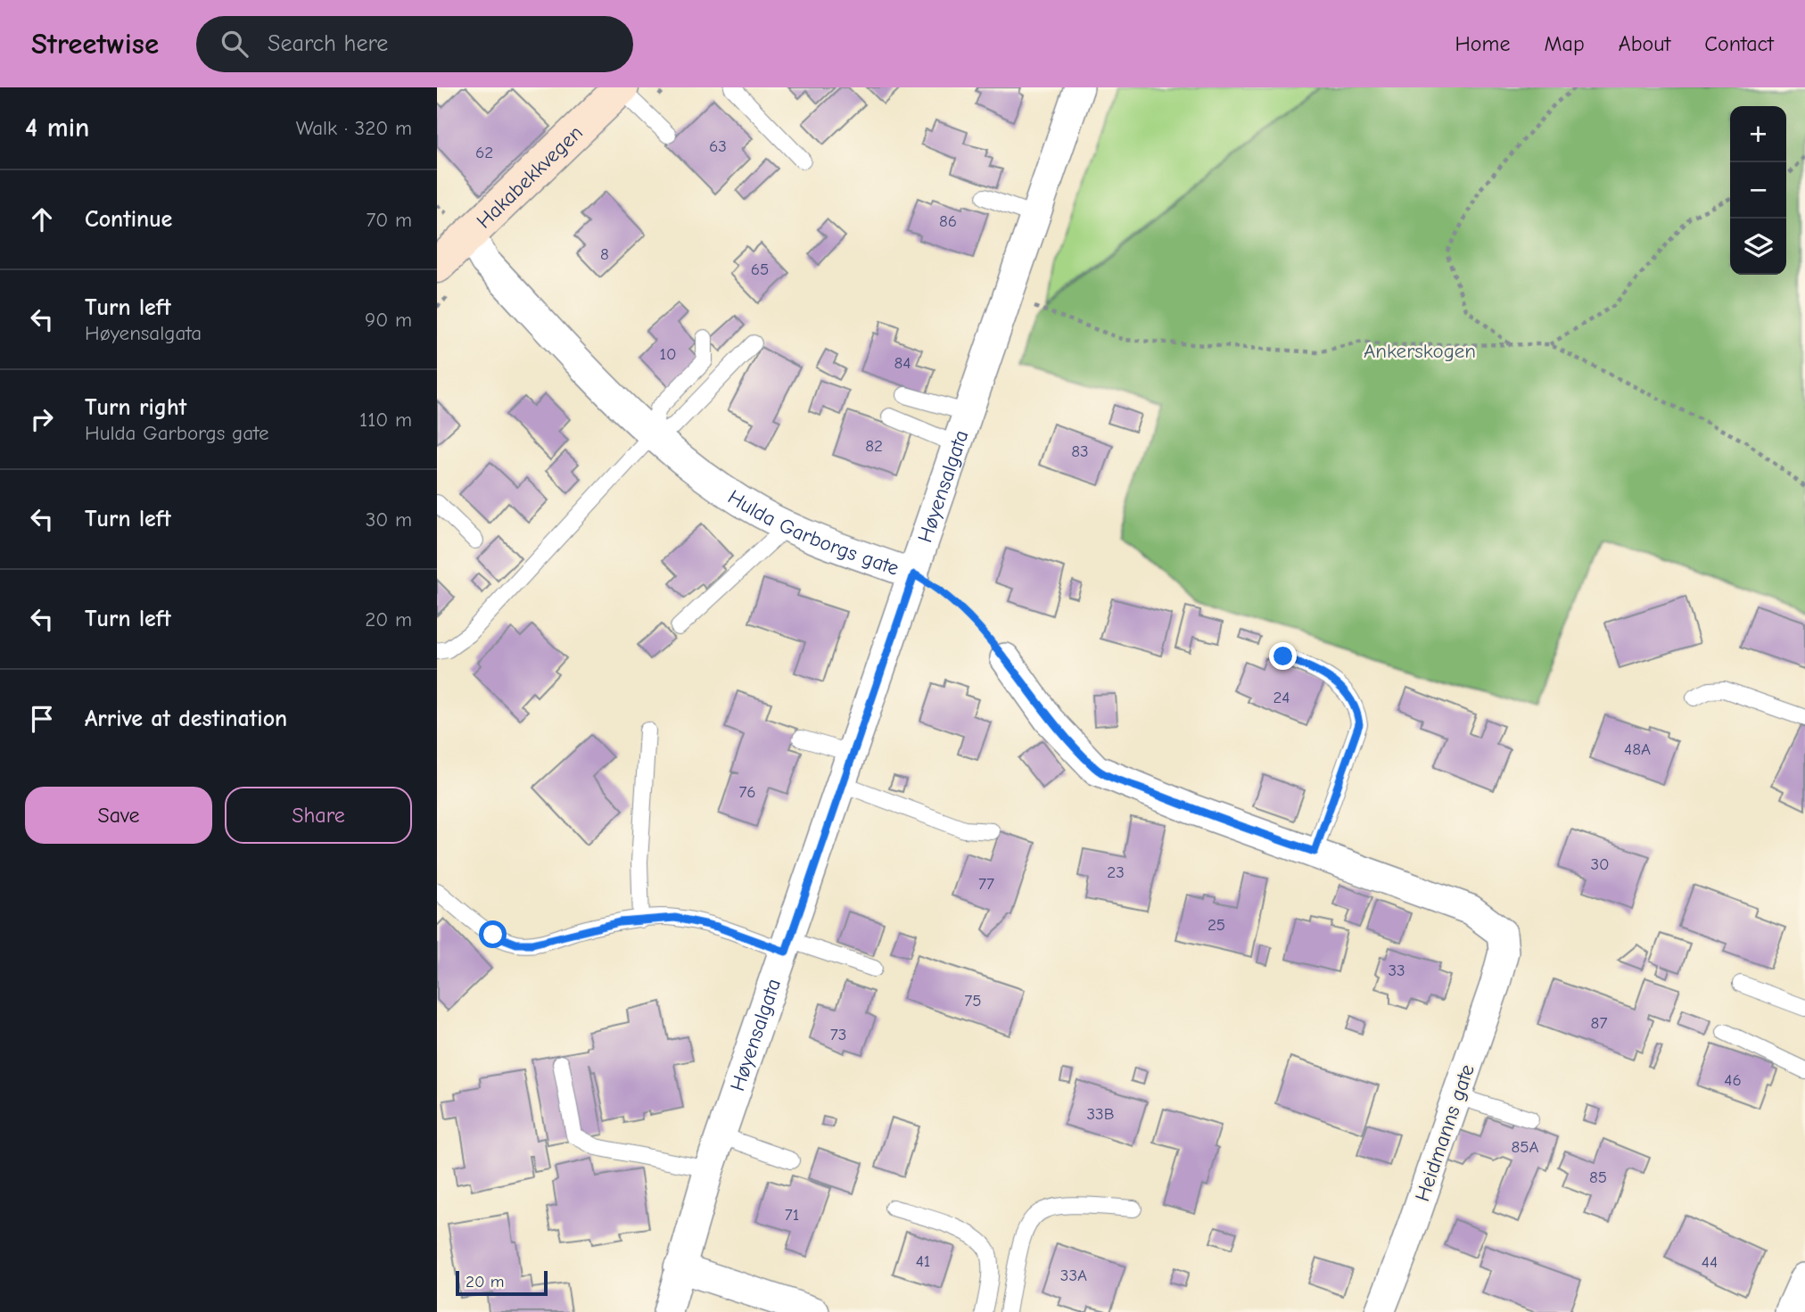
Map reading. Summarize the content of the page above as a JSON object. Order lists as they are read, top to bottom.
{
  "streets": {
    "main road": ["Hakabekkvegen"],
    "street": ["Høyensalgata", "Hulda Garborgs gate", "Heidmanns gate"]
  },
  "crossings": [
    ["Hakabekkvegen", "Hulda Garborgs gate"],
    ["Høyensalgata", "Hulda Garborgs gate"]
  ],
  "parks": ["Ankerskogen"],
  "house_numbers": [
    "63",
    "62",
    "86",
    "8",
    "65",
    "10",
    "84",
    "82",
    "83",
    "24",
    "48A",
    "76",
    "30",
    "23",
    "77",
    "25",
    "33",
    "75",
    "87",
    "73",
    "46",
    "33B",
    "85A",
    "85",
    "71",
    "41",
    "44",
    "33A"
  ],
  "scale_bar": "20 m",
  "page": {
    "header": "Streetwise",
    "search": "Search here",
    "nav": [
      "Home",
      "Map",
      "About",
      "Contact"
    ],
    "heading": ["4 min", "Walk · 320 m"],
    "map_buttons": ["+", "−"],
    "list": [
      ["Continue", "70 m"],
      ["Turn left", "Høyensalgata", "90 m"],
      ["Turn right", "Hulda Garborgs gate", "110 m"],
      ["Turn left", "30 m"],
      ["Turn left", "20 m"],
      "Arrive at destination"
    ],
    "buttons": ["Save", "Share"],
    "scale": "20 m"
  }
}
